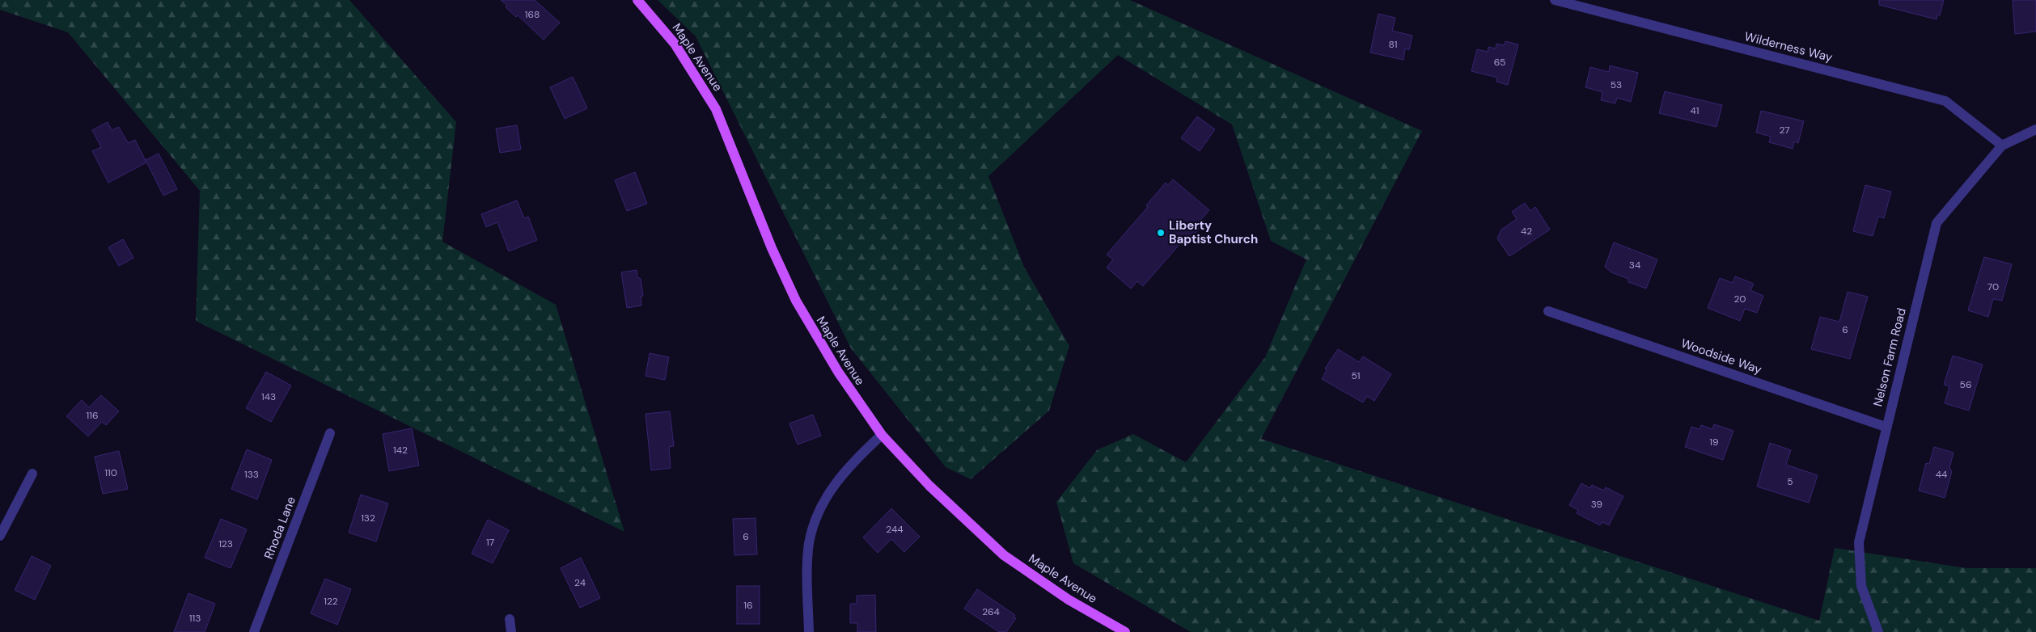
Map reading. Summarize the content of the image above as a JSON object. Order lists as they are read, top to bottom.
{
  "streets": {
    "main road": ["Maple Avenue"],
    "street": [
      "Wilderness Way",
      "Woodside Way",
      "Nelson Farm Road",
      "Rhoda Lane"
    ]
  },
  "crossings": [
    ["Wilderness Way", "Nelson Farm Road"],
    ["Woodside Way", "Nelson Farm Road"]
  ],
  "places": ["Liberty Baptist Church"],
  "house_numbers": [
    "168",
    "81",
    "65",
    "53",
    "41",
    "27",
    "42",
    "34",
    "70",
    "20",
    "6",
    "51",
    "56",
    "143",
    "116",
    "19",
    "142",
    "110",
    "133",
    "44",
    "5",
    "39",
    "132",
    "244",
    "6",
    "17",
    "123",
    "24",
    "122",
    "16",
    "264",
    "113"
  ]
}
